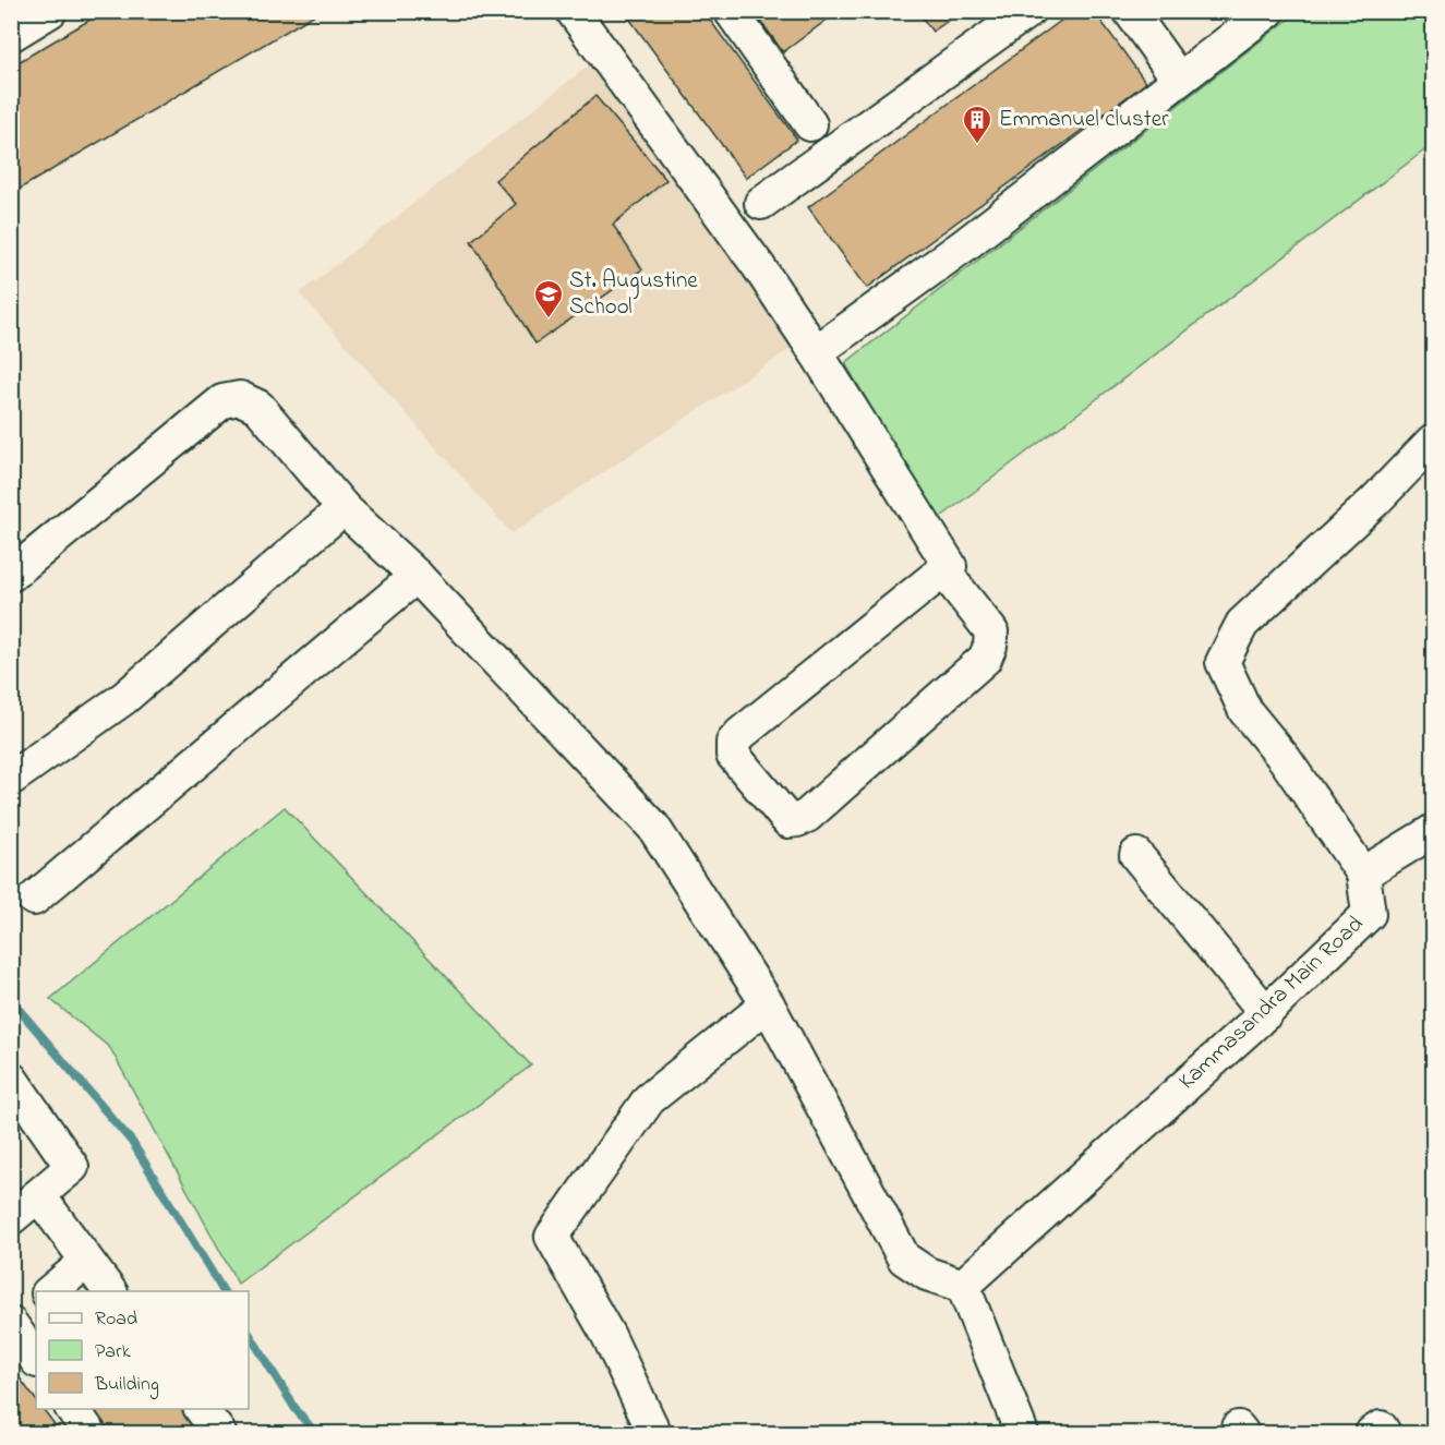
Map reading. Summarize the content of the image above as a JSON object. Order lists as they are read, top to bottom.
{
  "streets": {
    "street": ["Kammasandra Main Road"]
  },
  "places": {
    "building": ["Emmanuel cluster"],
    "school or university": ["St. Augustine School"]
  },
  "legend": ["Road", "Park", "Building"]
}
